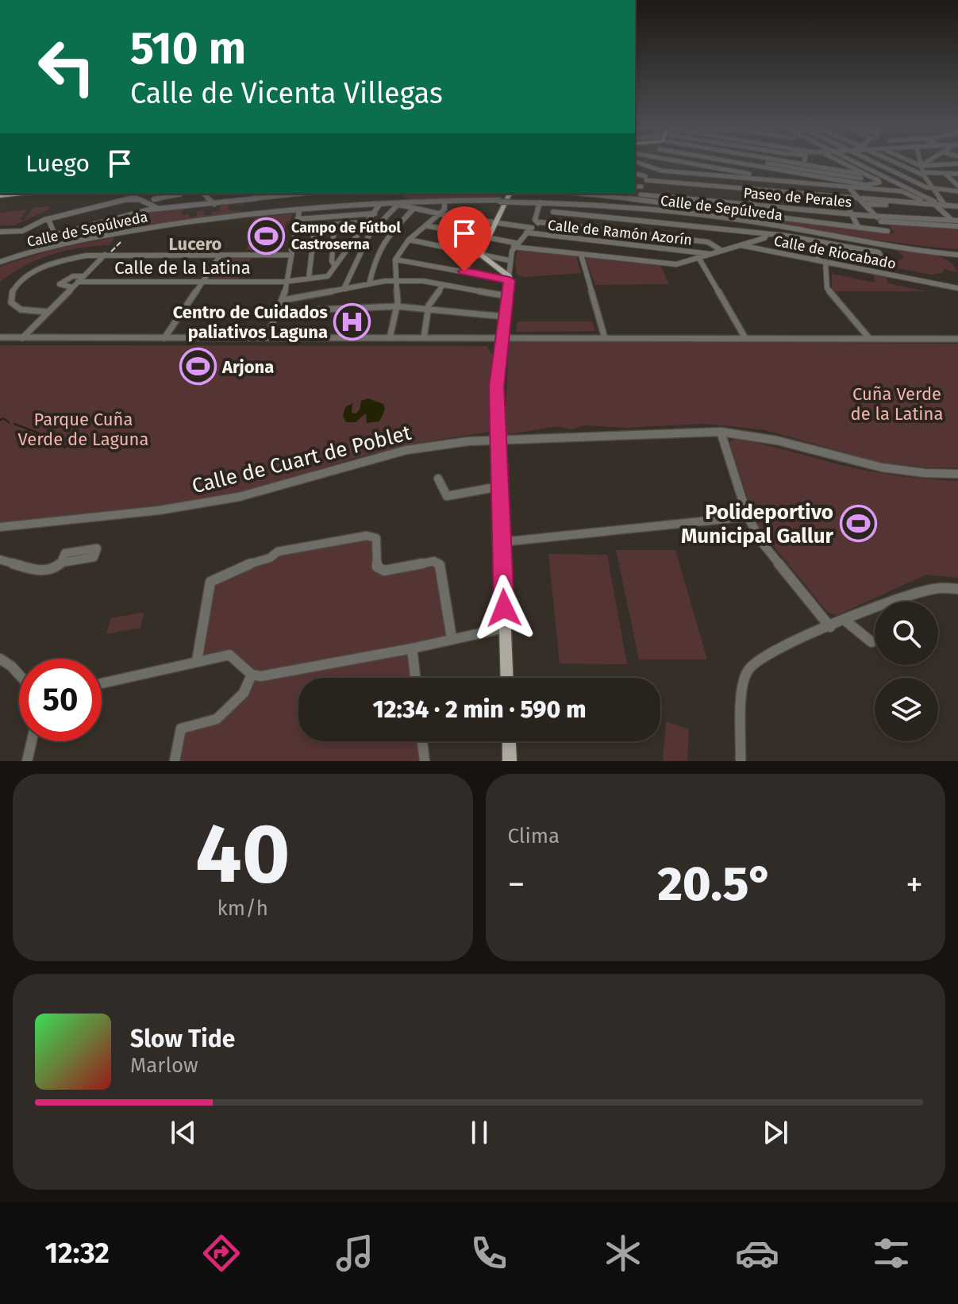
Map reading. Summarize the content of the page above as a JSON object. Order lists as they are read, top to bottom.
{
  "streets": {
    "street": [
      "Paseo de Perales",
      "Calle de Sepúlveda",
      "Calle de Ramón Azorín",
      "Calle de Riocabado",
      "Calle de la Latina",
      "Calle de Cuart de Poblet"
    ]
  },
  "crossings": [
    ["Paseo de Perales", "Calle de Sepúlveda"]
  ],
  "districts": ["Lucero"],
  "parks": ["Cuña Verde de la Latina", "Parque Cuña Verde de Laguna"],
  "places": {
    "sports": ["Campo de Fútbol Castroserna", "Arjona", "Polideportivo Municipal Gallur"],
    "hospital": ["Centro de Cuidados paliativos Laguna"]
  },
  "page": {
    "turn": ["510 m", "Calle de Vicenta Villegas"],
    "then": "Luego",
    "limit": "50",
    "trip": "12:34 · 2 min · 590 m",
    "tile": [
      ["40", "km/h"],
      "Clima"
    ],
    "heat": ["−", "20.5°", "+"],
    "song": ["Slow Tide", "Marlow"],
    "tabs": "12:32"
  }
}
